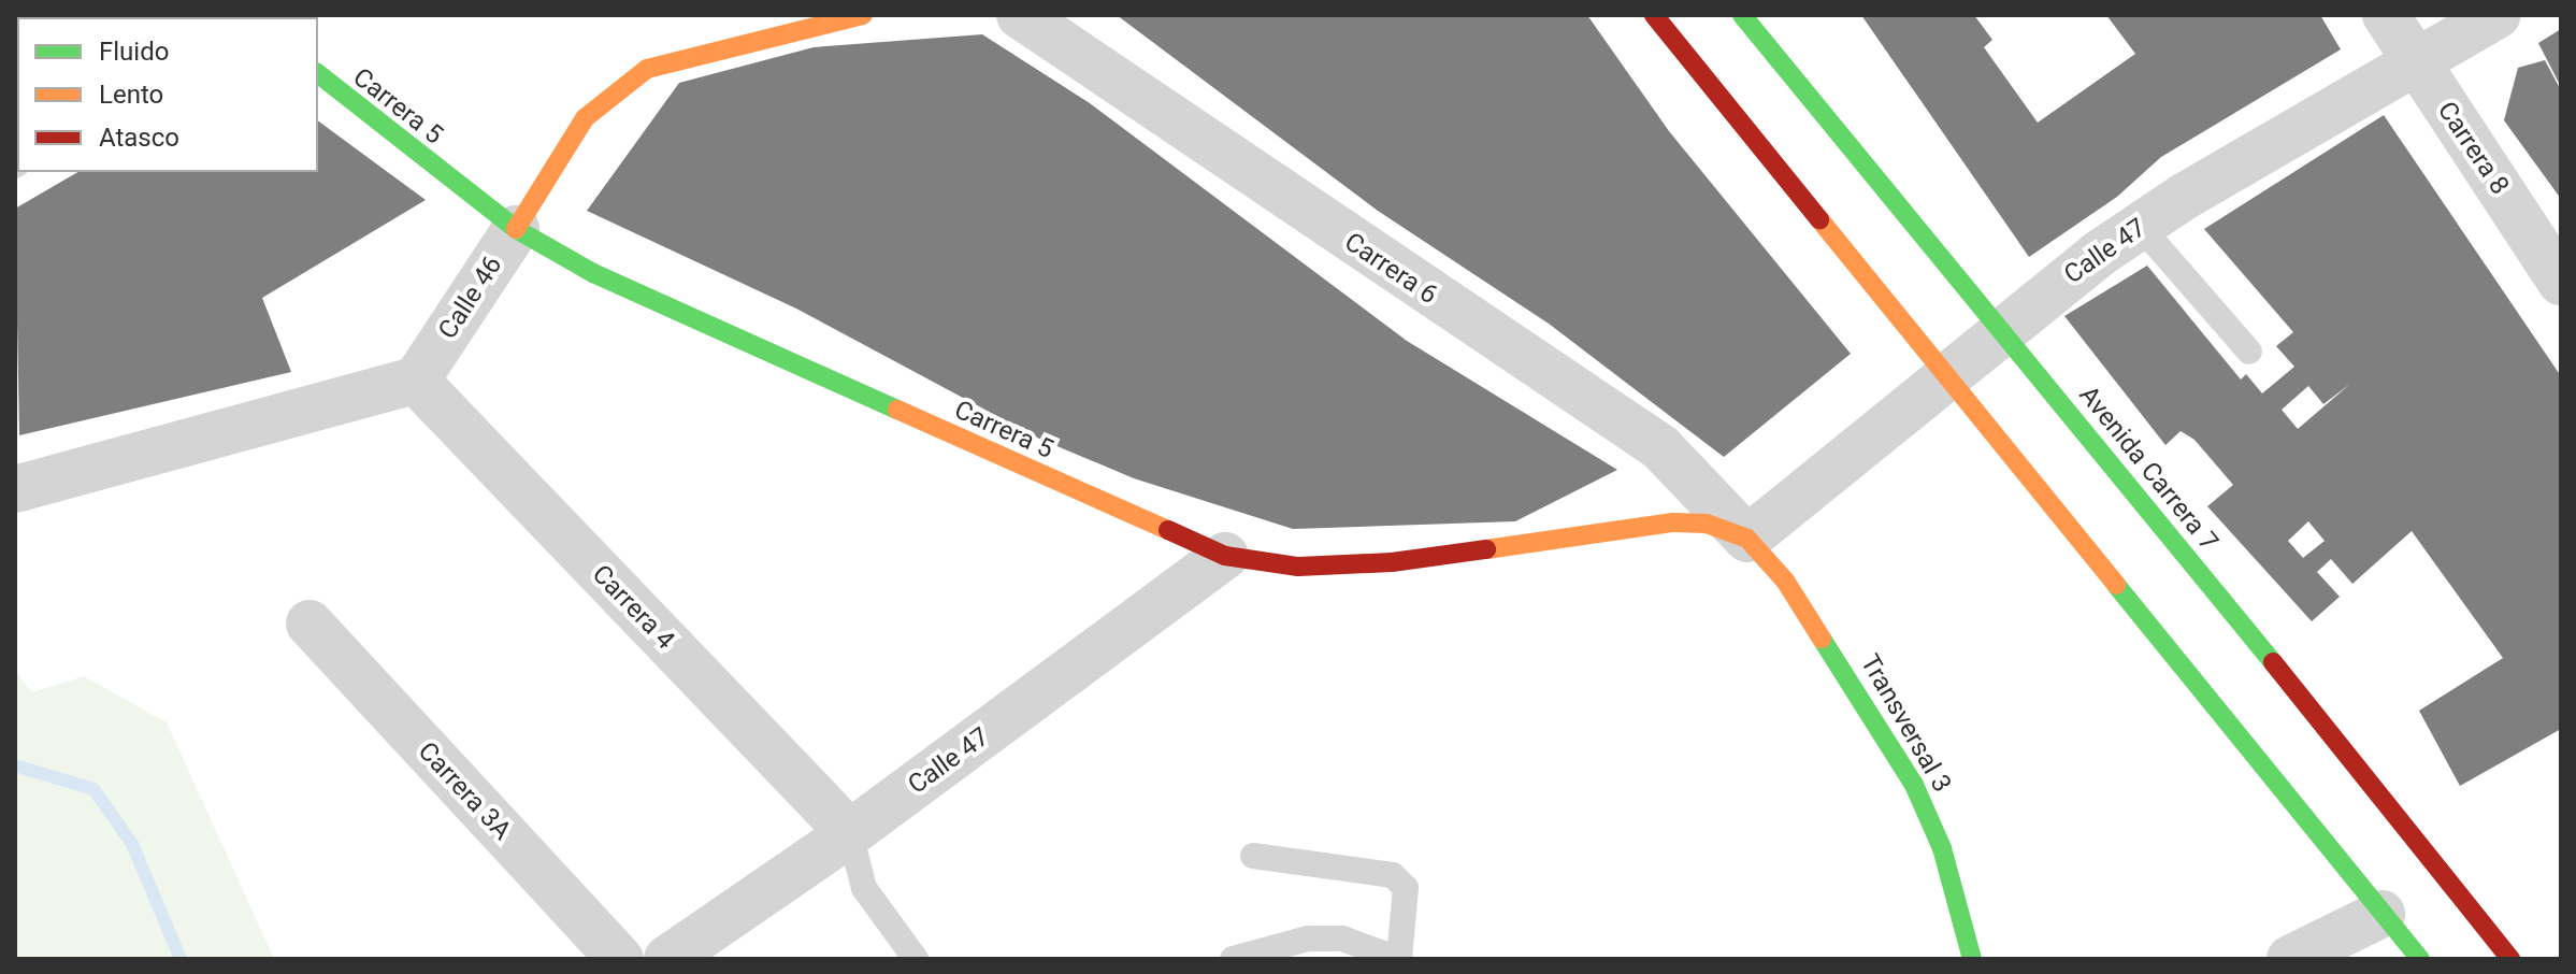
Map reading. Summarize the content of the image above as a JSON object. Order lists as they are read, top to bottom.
{
  "streets": {
    "street": [
      "Carrera 5",
      "Carrera 8",
      "Calle 47",
      "Carrera 6",
      "Calle 46",
      "Avenida Carrera 7",
      "Carrera 4",
      "Transversal 3",
      "Carrera 3A"
    ]
  },
  "crossings": [
    ["Carrera 5", "Calle 47"],
    ["Carrera 5", "Carrera 6"],
    ["Carrera 5", "Calle 46"],
    ["Carrera 5", "Transversal 3"],
    ["Carrera 8", "Calle 47"],
    ["Calle 47", "Carrera 6"],
    ["Calle 47", "Avenida Carrera 7"],
    ["Calle 47", "Carrera 4"],
    ["Calle 47", "Transversal 3"],
    ["Carrera 6", "Transversal 3"],
    ["Calle 46", "Carrera 4"]
  ],
  "legend": ["Fluido", "Lento", "Atasco"]
}
